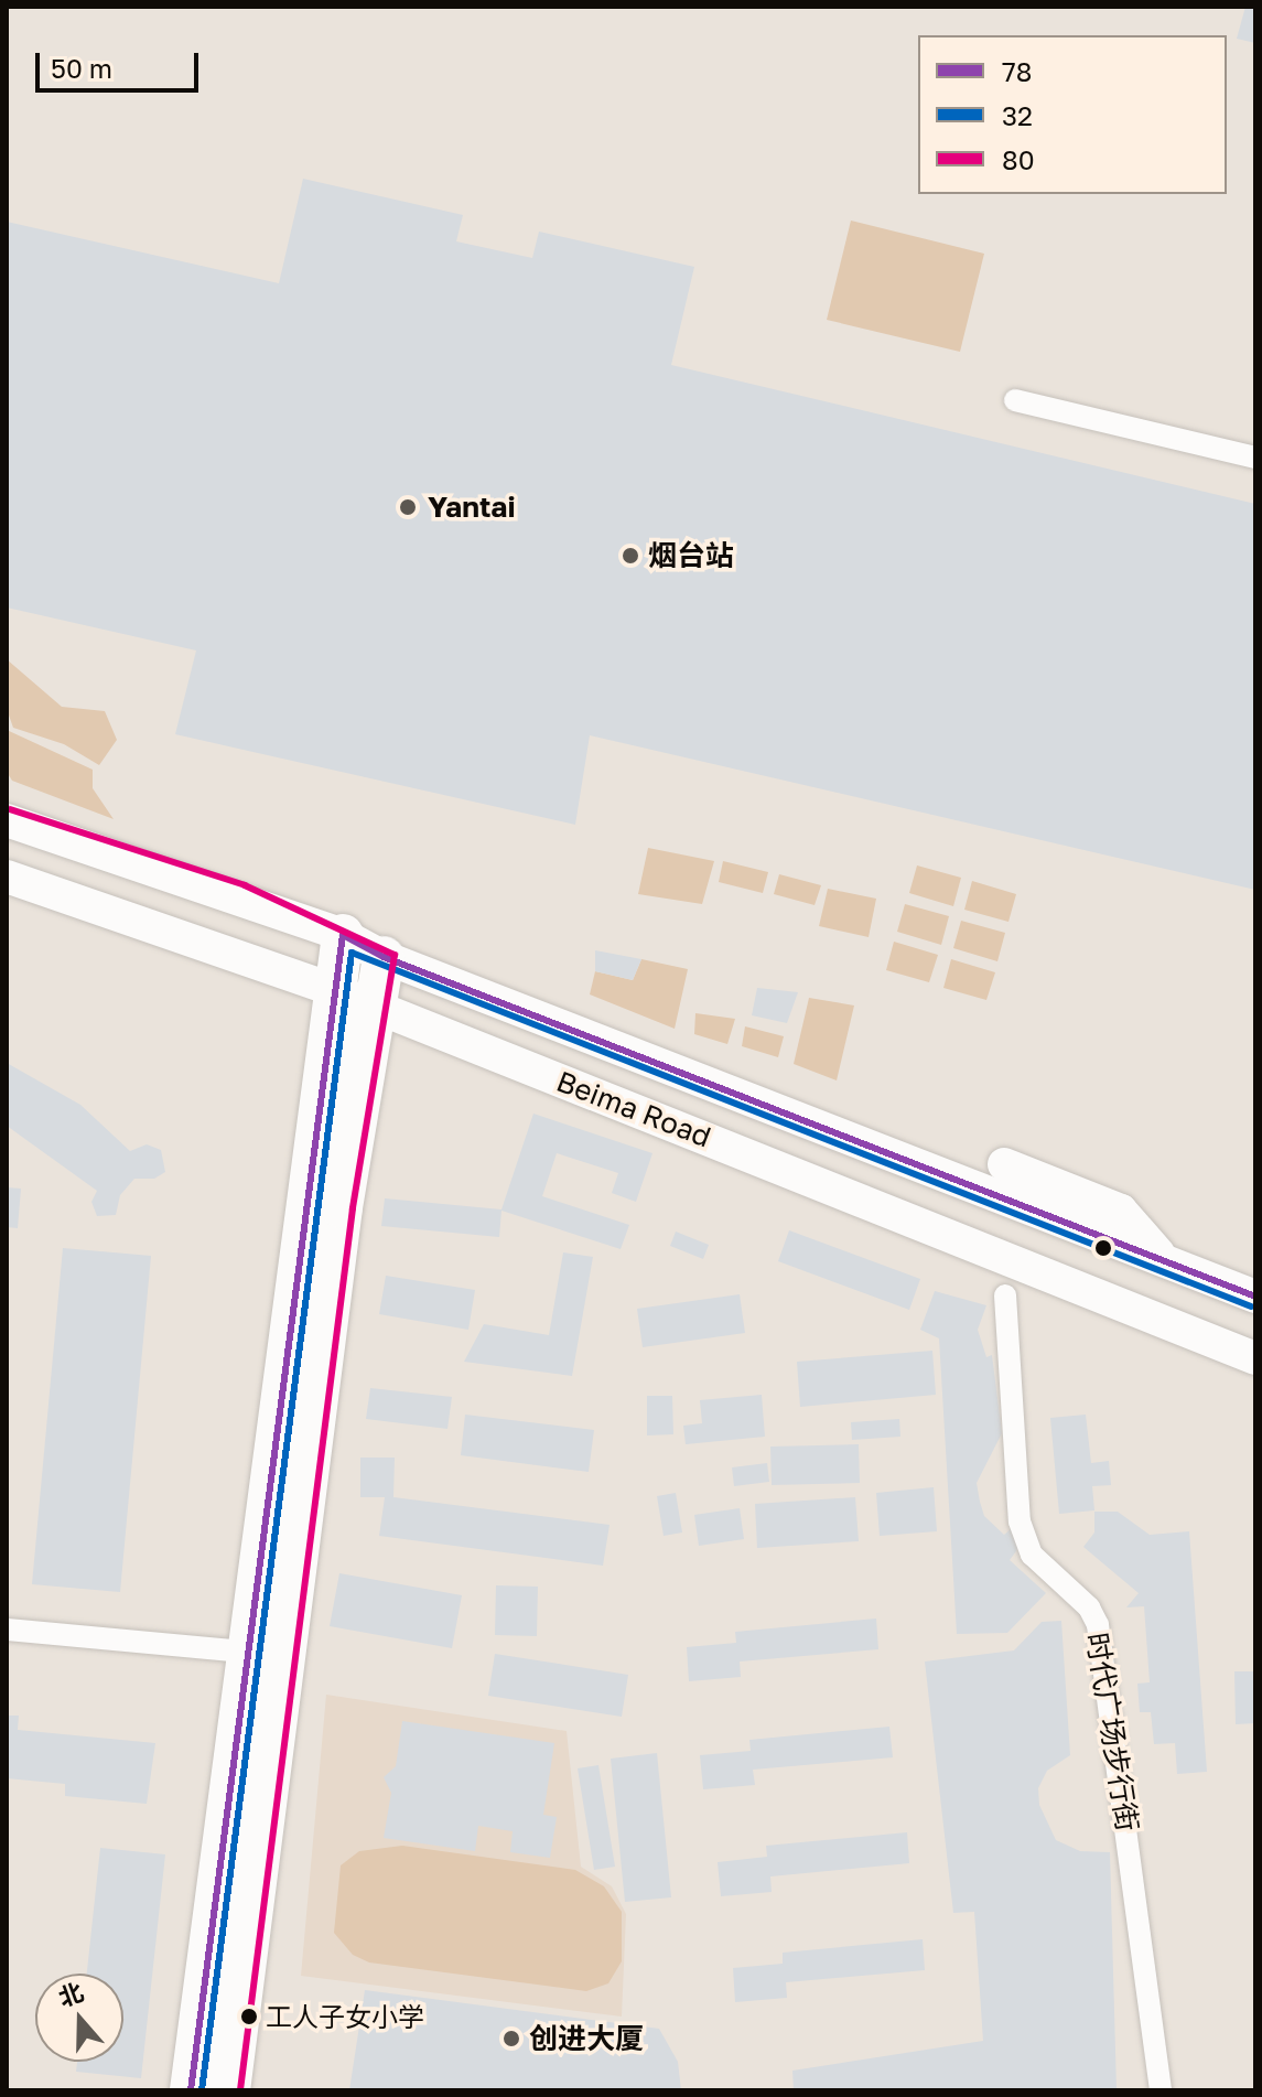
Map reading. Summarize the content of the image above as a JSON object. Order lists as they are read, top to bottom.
{
  "streets": {
    "main road": ["Beima Road"],
    "street": ["时代广场步行街"]
  },
  "places": [
    "Yantai",
    "烟台站",
    "工人子女小学",
    "创进大厦"
  ],
  "lines": ["transit line 80", "transit line 78", "transit line 32"],
  "legend": ["78", "32", "80"],
  "scale_bar": "50 m",
  "north": "top"
}
